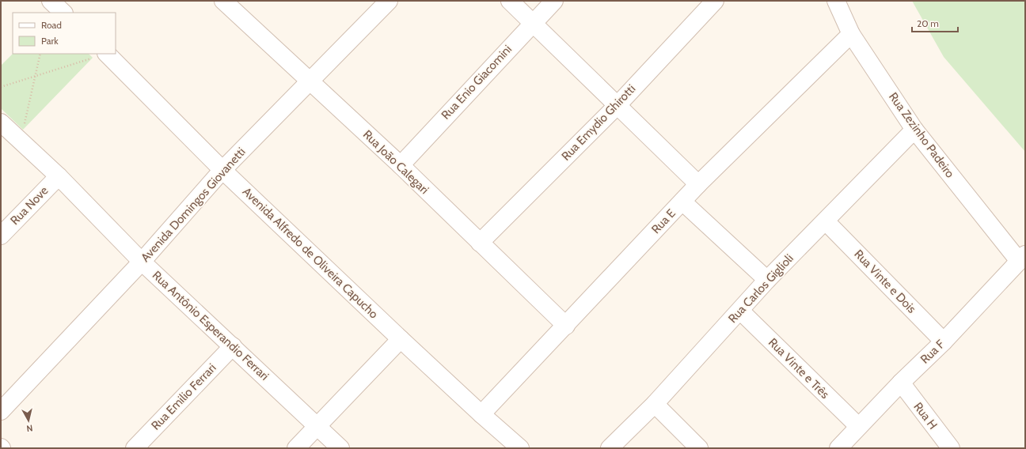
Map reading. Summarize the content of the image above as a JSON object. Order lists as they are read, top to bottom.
{
  "streets": {
    "street": [
      "Rua Enio Giacomini",
      "Rua Emydio Ghirotti",
      "Rua Zezinho Padeiro",
      "Rua João Calegari",
      "Avenida Domingos Giovanetti",
      "Rua Nove",
      "Rua E",
      "Avenida Alfredo de Oliveira Capucho",
      "Rua Vinte e Dois",
      "Rua Carlos Giglioli",
      "Rua Antônio Esperandio Ferrari",
      "Rua F",
      "Rua Vinte e Três",
      "Rua Emilio Ferrari",
      "Rua H"
    ]
  },
  "crossings": [
    ["Rua Enio Giacomini", "Rua João Calegari"],
    ["Rua Emydio Ghirotti", "Rua João Calegari"],
    ["Rua Zezinho Padeiro", "Rua E"],
    ["Rua Zezinho Padeiro", "Rua Carlos Giglioli"],
    ["Rua Zezinho Padeiro", "Rua F"],
    ["Rua João Calegari", "Avenida Domingos Giovanetti"],
    ["Rua João Calegari", "Rua E"],
    ["Avenida Domingos Giovanetti", "Avenida Alfredo de Oliveira Capucho"],
    ["Avenida Domingos Giovanetti", "Rua Antônio Esperandio Ferrari"],
    ["Rua Nove", "Rua Antônio Esperandio Ferrari"],
    ["Rua E", "Avenida Alfredo de Oliveira Capucho"],
    ["Rua Vinte e Dois", "Rua Carlos Giglioli"],
    ["Rua Vinte e Dois", "Rua F"],
    ["Rua Carlos Giglioli", "Rua Vinte e Três"],
    ["Rua Antônio Esperandio Ferrari", "Rua Emilio Ferrari"],
    ["Rua F", "Rua Vinte e Três"],
    ["Rua F", "Rua H"]
  ],
  "legend": ["Road", "Park"],
  "scale_bar": "20 m",
  "north": "bottom"
}
